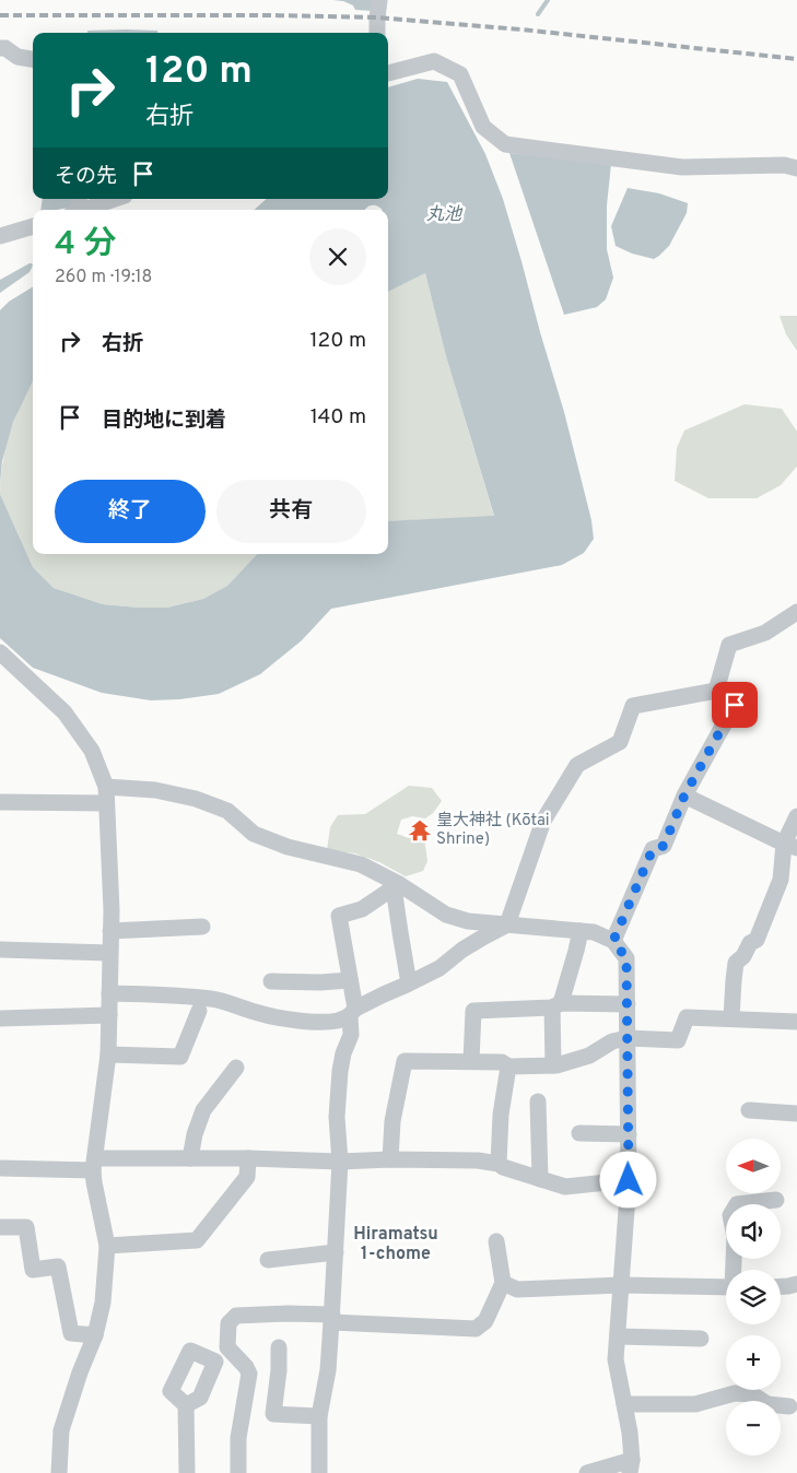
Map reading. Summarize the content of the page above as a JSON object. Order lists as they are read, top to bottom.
{
  "districts": ["Hiramatsu 1-chome"],
  "water": ["丸池"],
  "places": {
    "temple": ["皇大神社 (Kōtai Shrine)"]
  },
  "north": "left",
  "page": {
    "turn": ["120 m", "右折"],
    "then": "その先",
    "heading": ["4 分", "260 m · 19:18"],
    "list": [
      {
        "name": "右折",
        "value": "120 m"
      },
      {
        "name": "目的地に到着",
        "value": "140 m"
      }
    ],
    "buttons": ["終了", "共有"],
    "map_buttons": ["+", "−"]
  }
}
